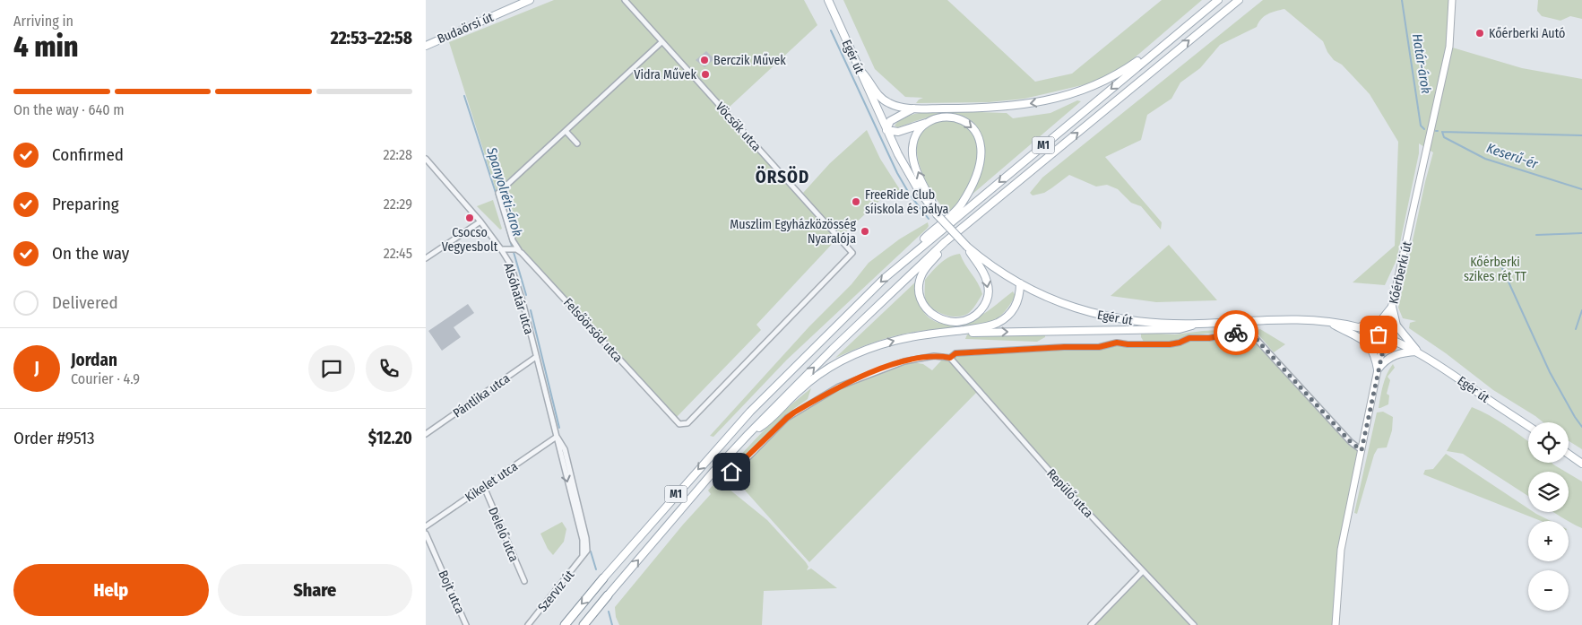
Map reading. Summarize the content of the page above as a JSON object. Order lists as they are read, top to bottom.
{
  "streets": {
    "highway": ["M1"],
    "main road": ["Budaörsi út", "Egér út"],
    "street": [
      "Vöcsök utca",
      "Kőérberki út",
      "Alsóhatár utca",
      "Felsőörsöd utca",
      "Pántlika utca",
      "Kikelet utca",
      "Repülő utca",
      "Delelő utca",
      "Szerviz út",
      "Bojt utca"
    ]
  },
  "crossings": [
    ["Egér út", "Kőérberki út"],
    ["Vöcsök utca", "Felsőörsöd utca"],
    ["Alsóhatár utca", "Felsőörsöd utca"],
    ["Alsóhatár utca", "Pántlika utca"],
    ["Alsóhatár utca", "Kikelet utca"],
    ["Alsóhatár utca", "Szerviz út"],
    ["Kikelet utca", "Delelő utca"]
  ],
  "districts": ["ÖRSÖD"],
  "water": ["Határ-árok", "Keserű-ér", "Spanyolréti-árok"],
  "parks": ["Kőérberki szikes rét TT"],
  "places": [
    "Kőérberki Autó",
    "Berczik Művek",
    "Vidra Művek",
    "FreeRide Club síiskola és pálya",
    "Csocso Vegyesbolt",
    "Muszlim Egyházközösség Nyaralója"
  ],
  "page": {
    "heading": ["4 min", "Arriving in", "22:53–22:58"],
    "panel": [
      "Jordan",
      "Courier · 4.9",
      "Order #9513",
      "$12.20"
    ],
    "bar": "On the way · 640 m",
    "list": [
      ["Confirmed", "22:28"],
      ["Preparing", "22:29"],
      ["On the way", "22:45"],
      "Delivered"
    ],
    "round": "J",
    "map_buttons": ["+", "−"],
    "buttons": ["Help", "Share"]
  }
}
